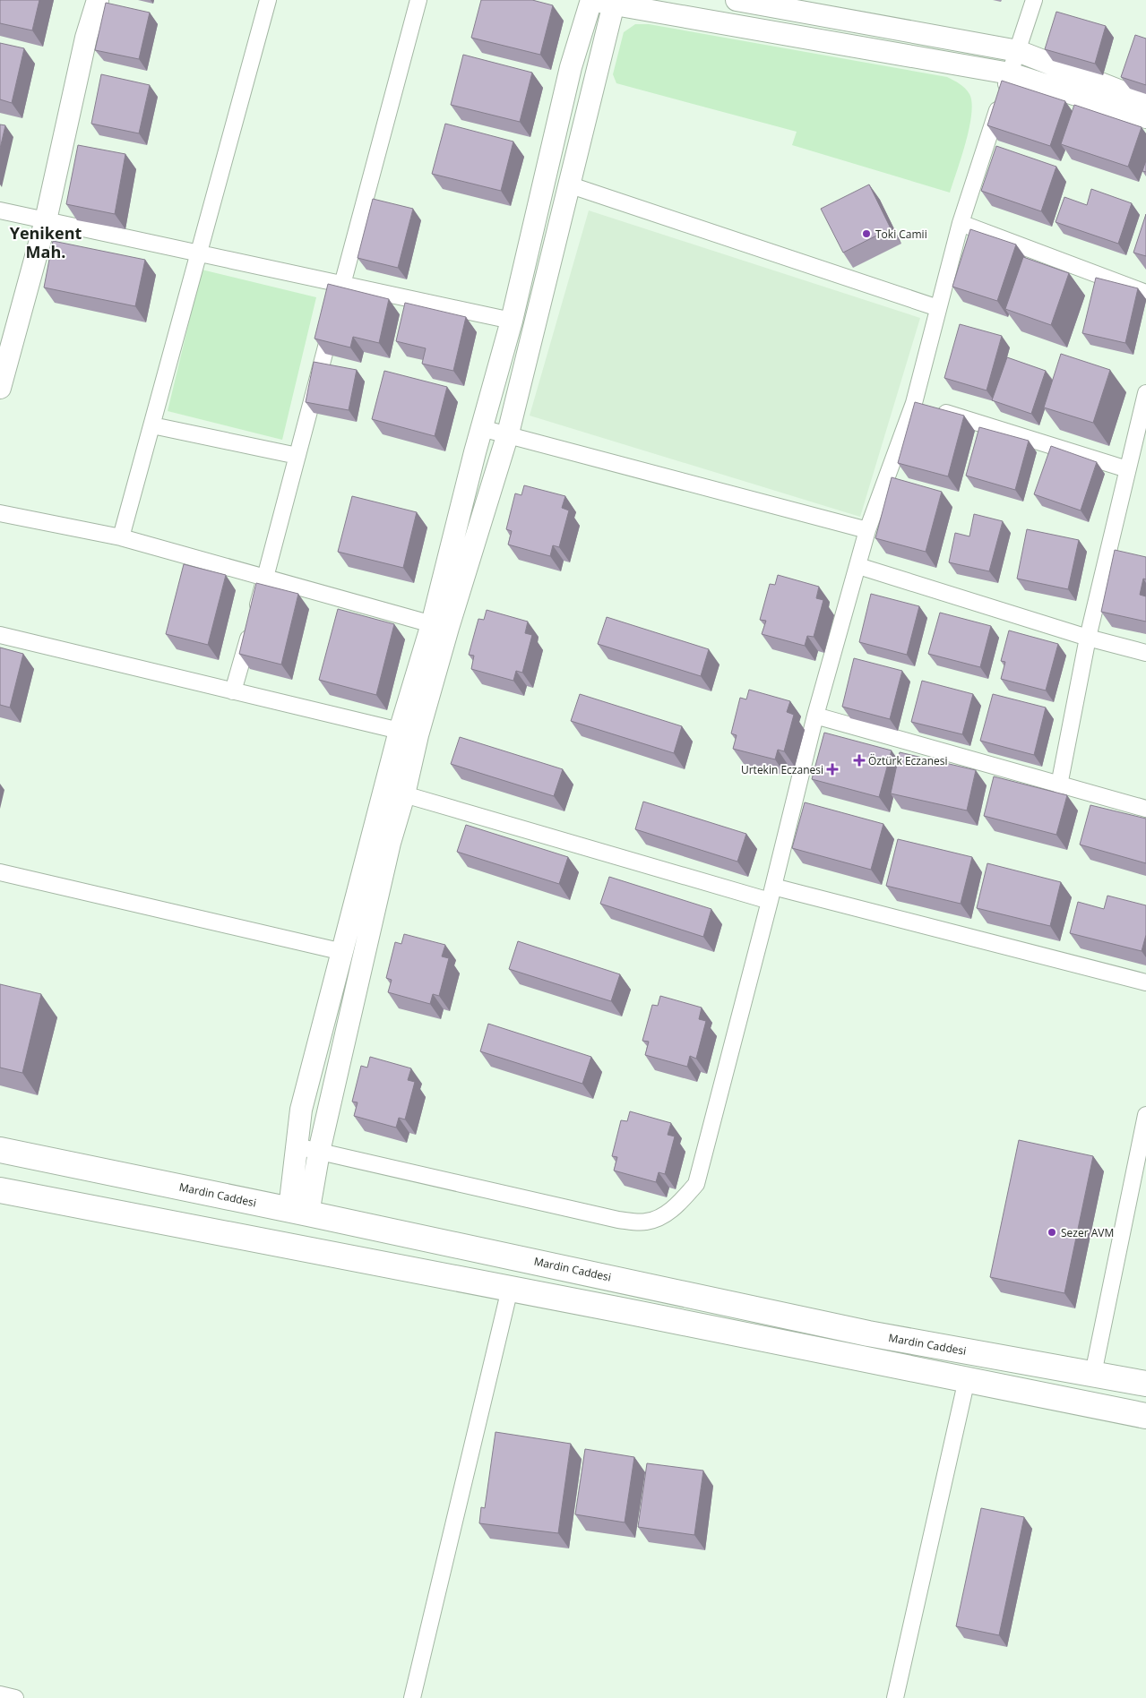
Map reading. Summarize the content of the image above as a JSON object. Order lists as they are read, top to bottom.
{
  "streets": {
    "highway": ["Mardin Caddesi"]
  },
  "districts": ["Yenikent Mah."],
  "places": {
    "other": ["Toki Camii", "Sezer AVM"],
    "health": ["Öztürk Eczanesi", "Urtekin Eczanesi"]
  }
}
